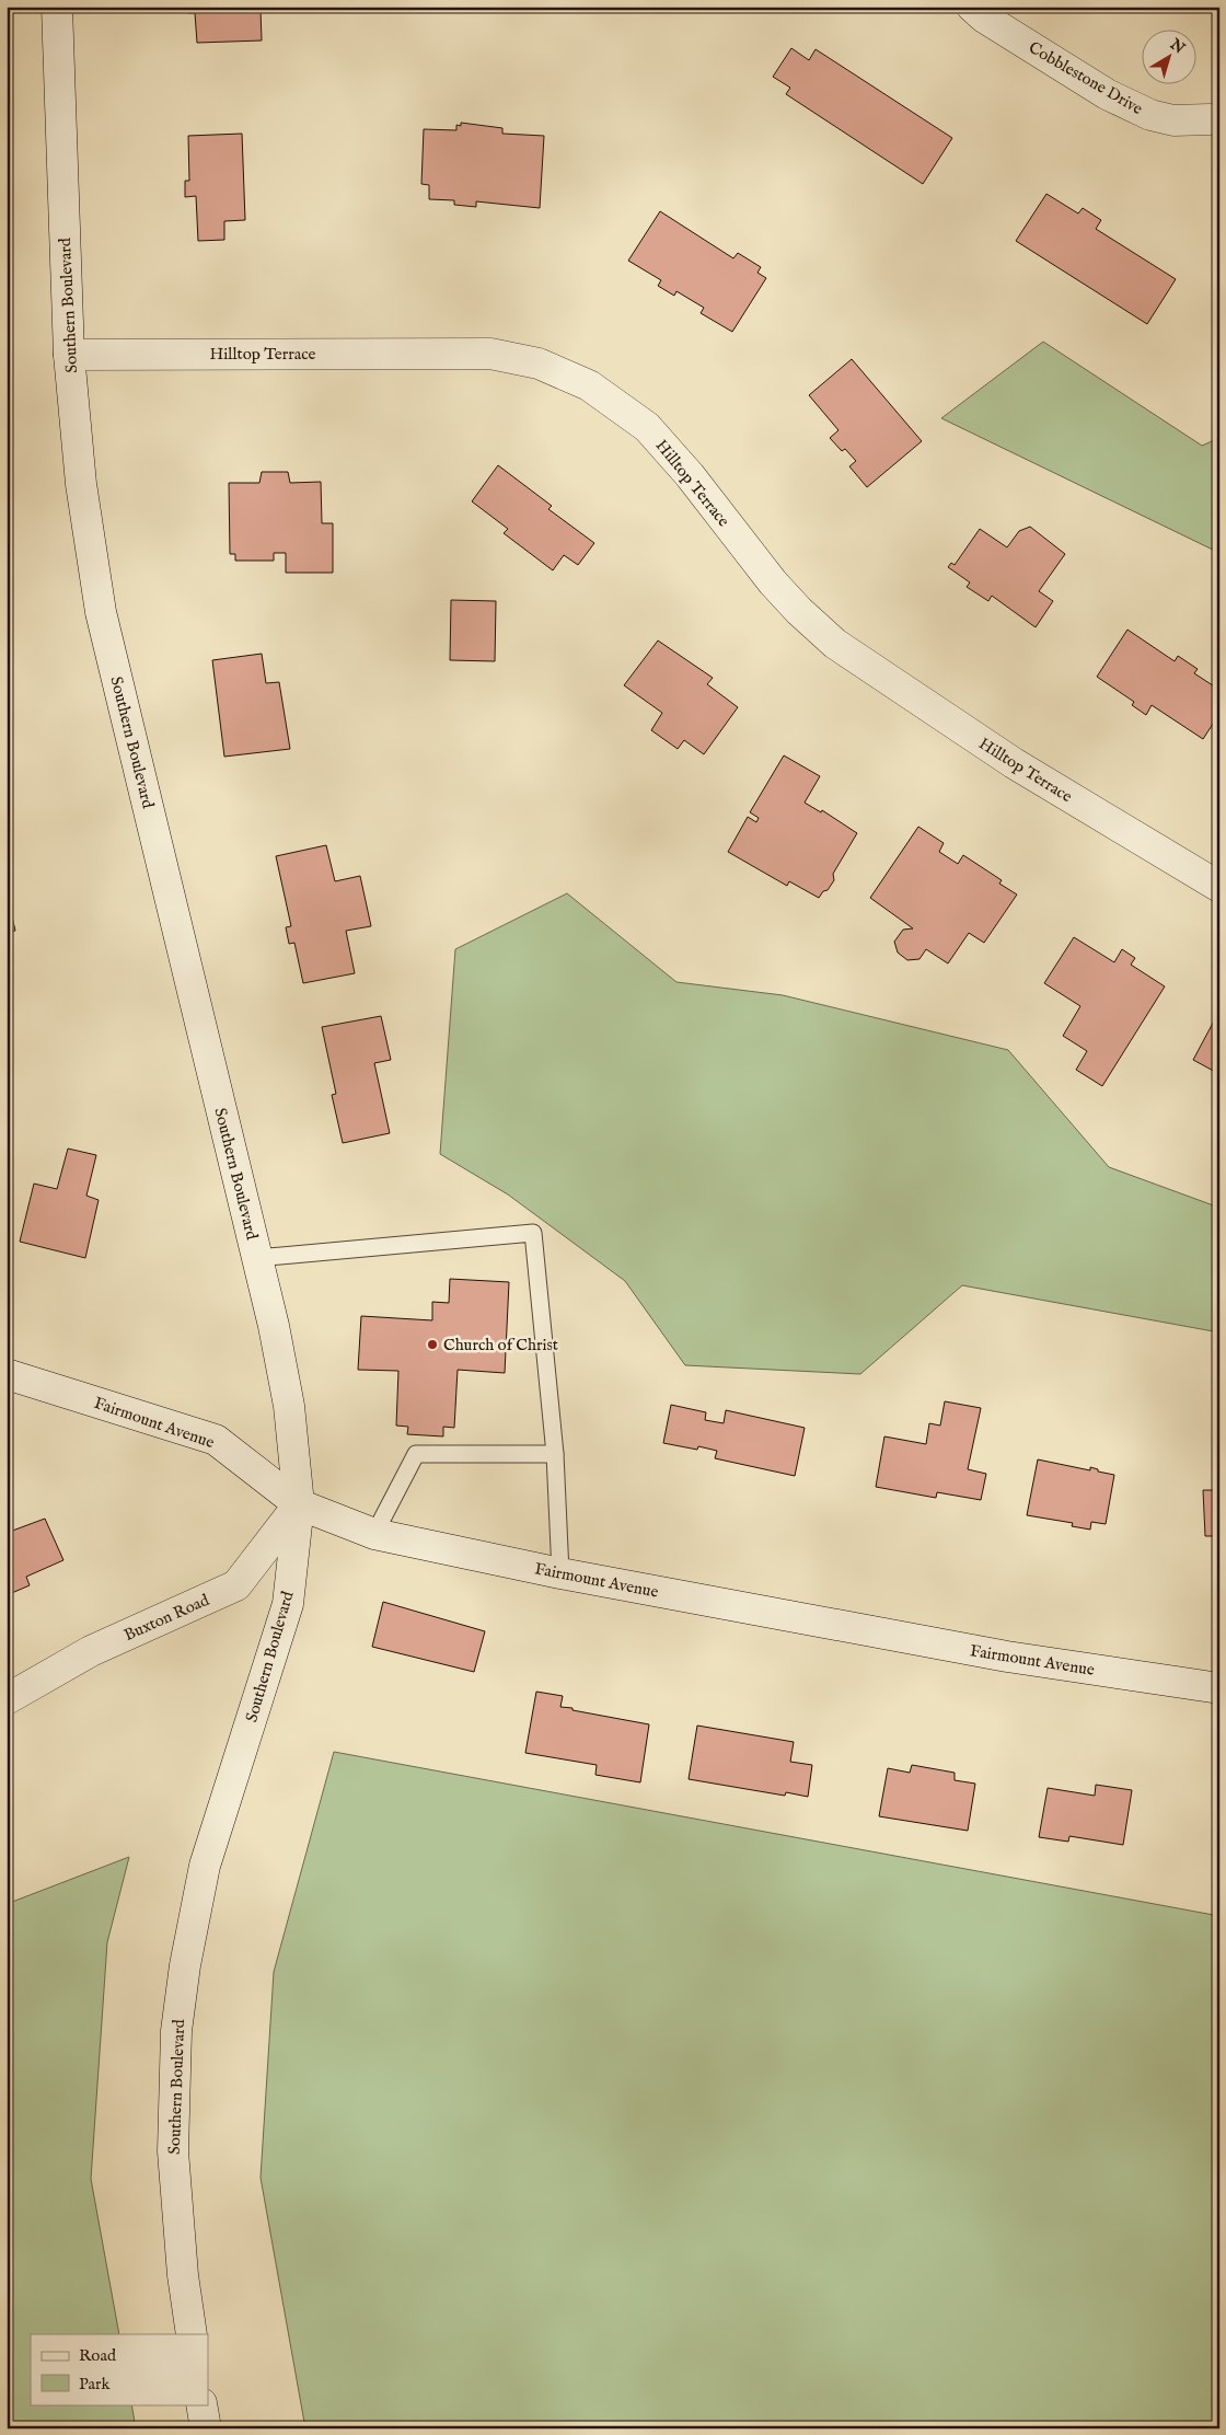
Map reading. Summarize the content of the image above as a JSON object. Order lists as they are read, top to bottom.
{
  "streets": {
    "main road": [
      "Cobblestone Drive",
      "Southern Boulevard",
      "Hilltop Terrace",
      "Fairmount Avenue",
      "Buxton Road"
    ]
  },
  "crossings": [
    ["Southern Boulevard", "Hilltop Terrace"],
    ["Southern Boulevard", "Fairmount Avenue"],
    ["Southern Boulevard", "Buxton Road"],
    ["Fairmount Avenue", "Buxton Road"]
  ],
  "places": ["Church of Christ"],
  "legend": ["Road", "Park"],
  "north": "top right"
}
